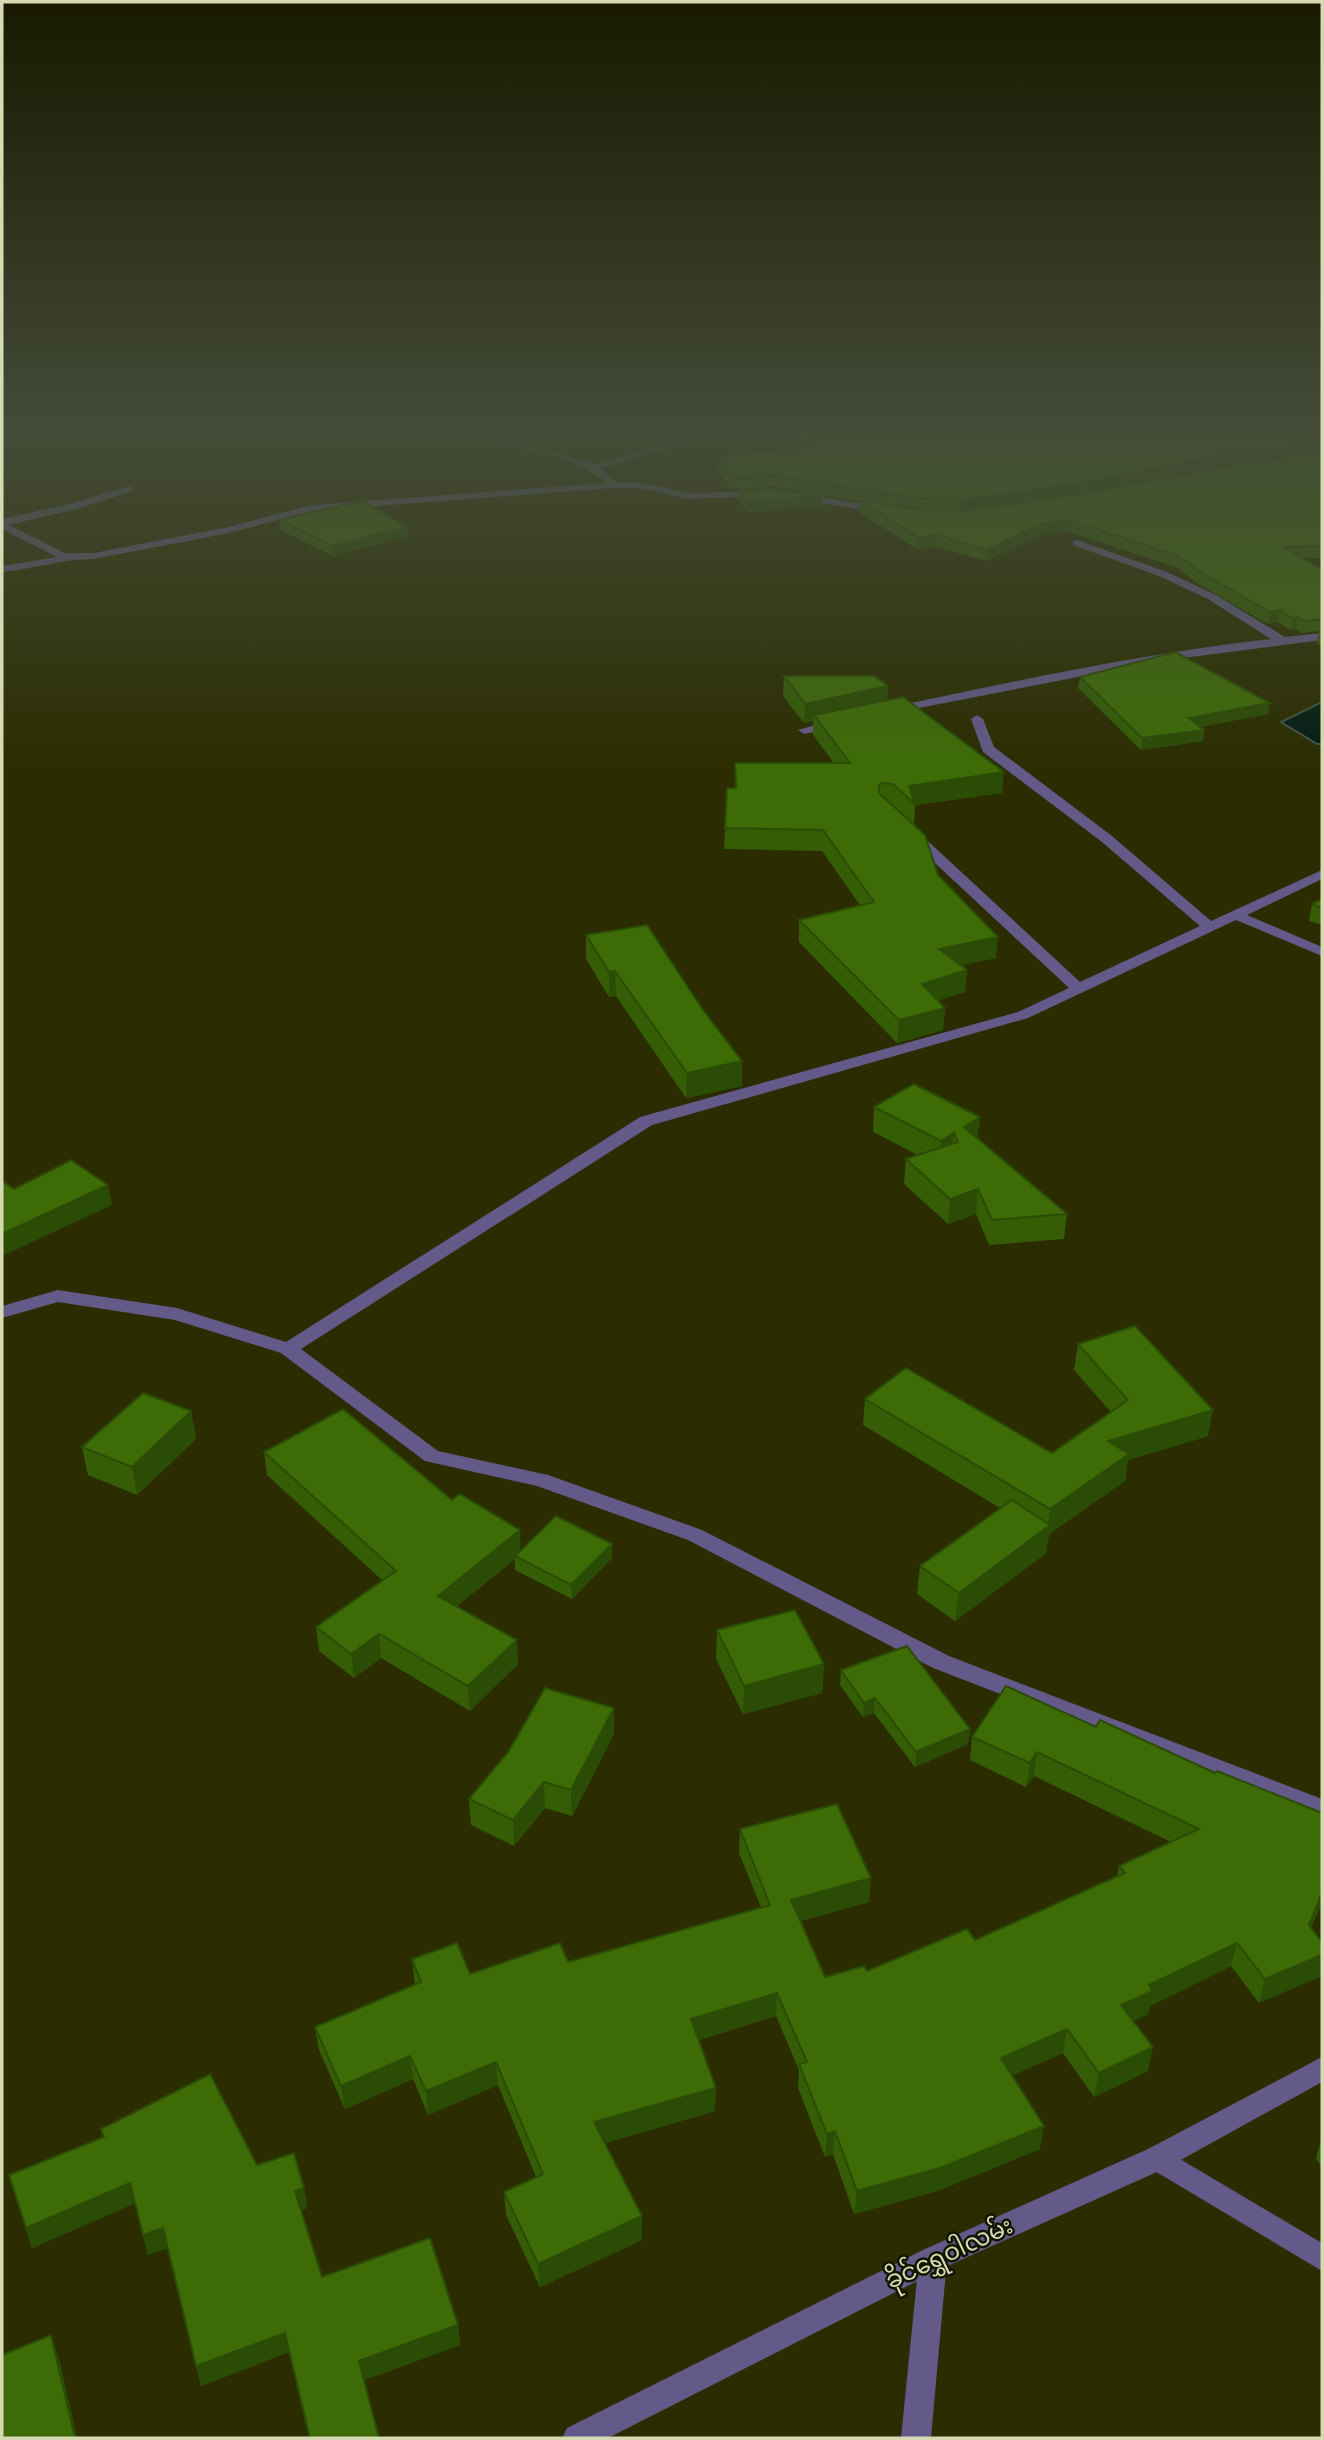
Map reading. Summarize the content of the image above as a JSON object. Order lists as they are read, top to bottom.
{
  "streets": {
    "street": ["ခိုင်ရွှေဝါလမ်း"]
  }
}
